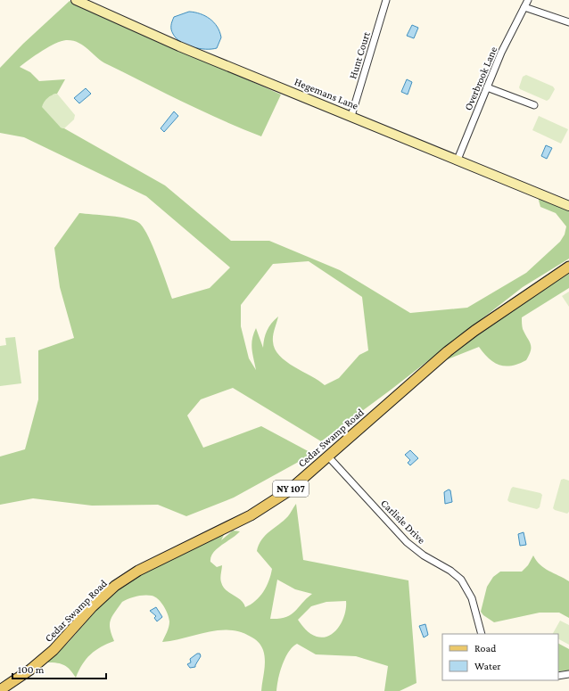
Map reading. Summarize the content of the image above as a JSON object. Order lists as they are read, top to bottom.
{
  "streets": {
    "main road": ["Cedar Swamp Road", "NY 107"],
    "street": [
      "Hunt Court",
      "Overbrook Lane",
      "Hegemans Lane",
      "Carlisle Drive"
    ]
  },
  "crossings": [
    ["Hunt Court", "Hegemans Lane"],
    ["Overbrook Lane", "Hegemans Lane"],
    ["Cedar Swamp Road", "Carlisle Drive"]
  ],
  "legend": ["Road", "Water"],
  "scale_bar": "100 m"
}
